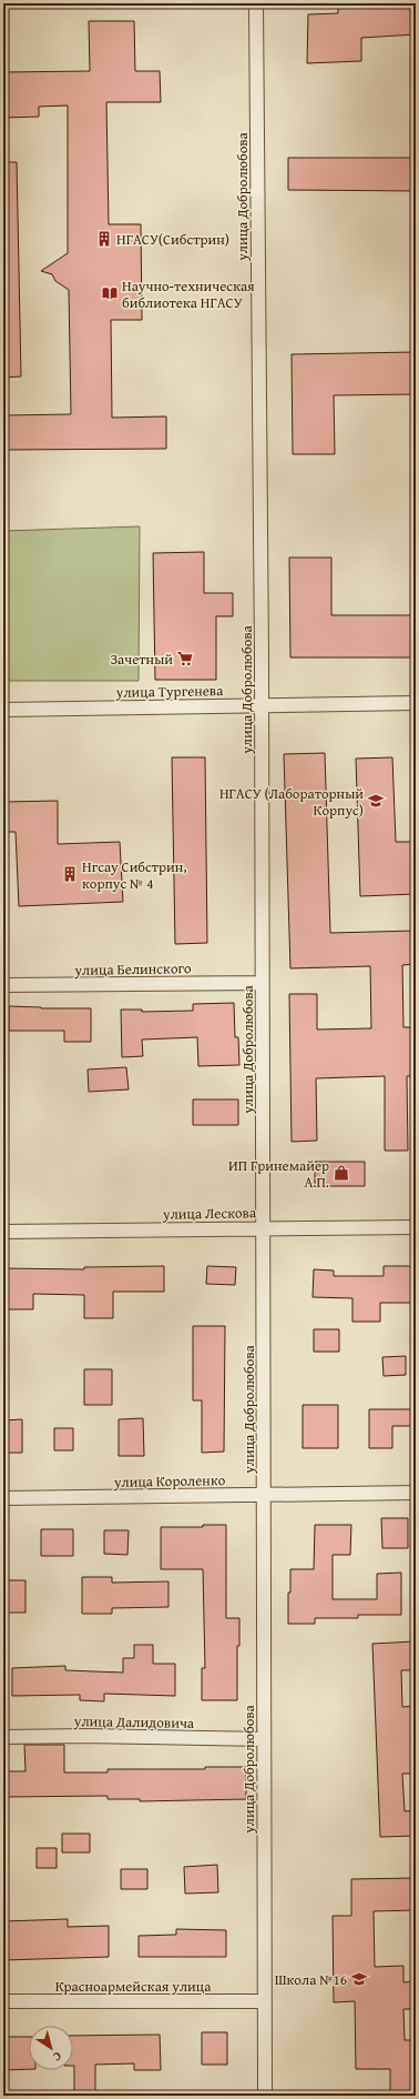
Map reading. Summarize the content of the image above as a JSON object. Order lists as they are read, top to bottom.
{
  "streets": {
    "street": [
      "улица Добролюбова",
      "улица Тургенева",
      "улица Белинского",
      "улица Лескова",
      "улица Короленко",
      "улица Далидовича",
      "Красноармейская улица"
    ]
  },
  "crossings": [
    ["улица Добролюбова", "улица Тургенева"],
    ["улица Добролюбова", "улица Белинского"],
    ["улица Добролюбова", "улица Лескова"],
    ["улица Добролюбова", "улица Короленко"],
    ["улица Добролюбова", "улица Далидовича"],
    ["улица Добролюбова", "Красноармейская улица"]
  ],
  "places": {
    "building": ["НГАСУ(Сибстрин)", "Нгсау Сибстрин, корпус № 4"],
    "library": ["Научно-техническая библиотека НГАСУ"],
    "supermarket": ["Зачетный"],
    "school or university": ["НГАСУ (Лабораторный Корпус)", "Школа №16"],
    "shop": ["ИП Гринемайер А.П."]
  },
  "north": "bottom right"
}
